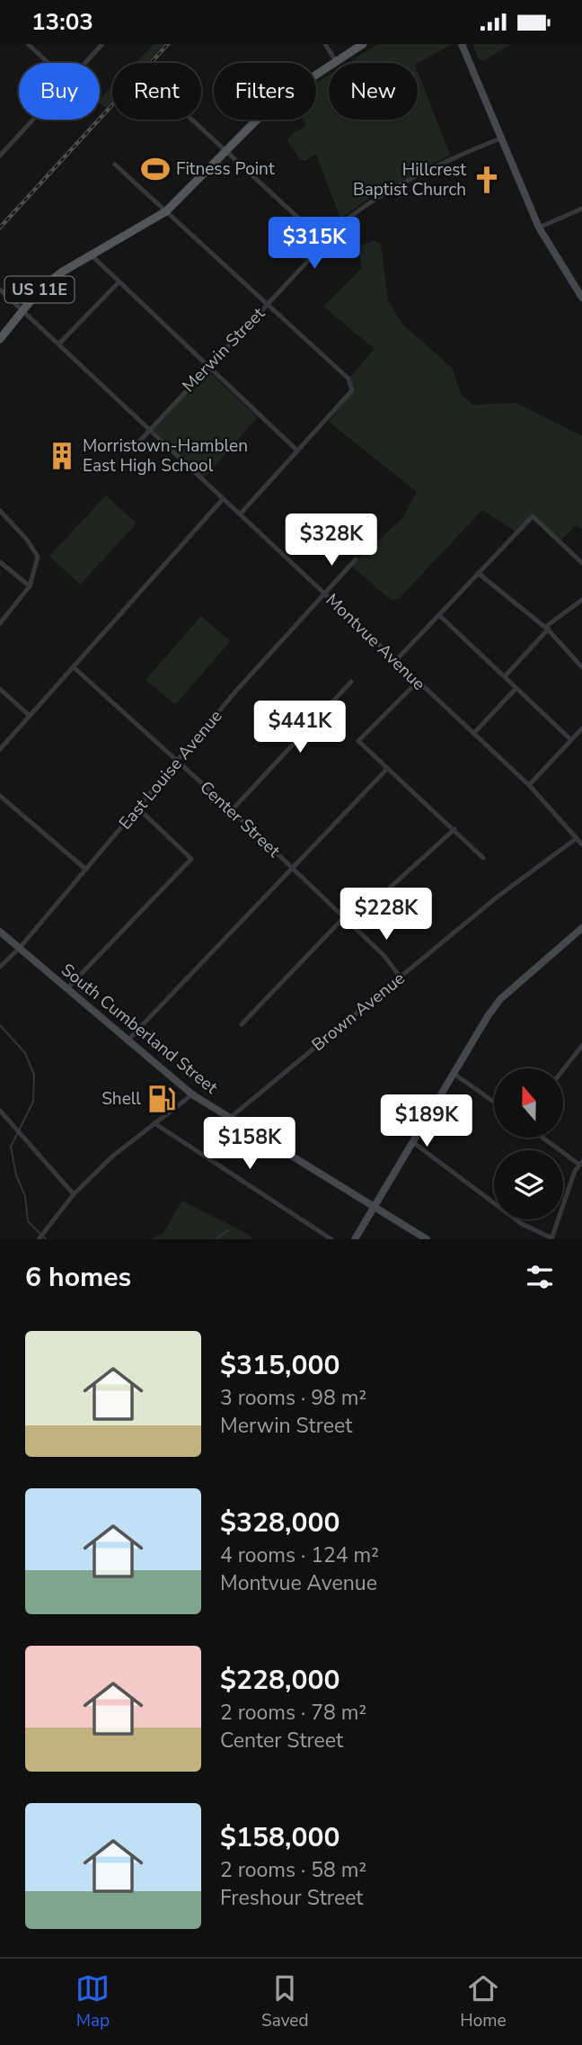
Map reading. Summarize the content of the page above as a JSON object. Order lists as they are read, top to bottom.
{
  "streets": {
    "main road": ["US 11E"],
    "street": [
      "Merwin Street",
      "Montvue Avenue",
      "East Louise Avenue",
      "Center Street",
      "Brown Avenue",
      "South Cumberland Street"
    ]
  },
  "crossings": [
    ["US 11E", "Montvue Avenue"],
    ["Merwin Street", "Montvue Avenue"],
    ["Montvue Avenue", "East Louise Avenue"],
    ["Montvue Avenue", "Brown Avenue"],
    ["East Louise Avenue", "Center Street"],
    ["East Louise Avenue", "South Cumberland Street"],
    ["Center Street", "Brown Avenue"],
    ["Brown Avenue", "South Cumberland Street"]
  ],
  "places": {
    "sports": ["Fitness Point"],
    "church": ["Hillcrest Baptist Church"],
    "building": ["Morristown-Hamblen East High School"],
    "fuel station": ["Shell"]
  },
  "north": "top",
  "page": {
    "status": "13:03",
    "chip": [
      "Buy",
      "Rent",
      "Filters",
      "New"
    ],
    "price": [
      "$315K",
      "$328K",
      "$441K",
      "$228K",
      "$189K",
      "$158K"
    ],
    "heading": "6 homes",
    "list": [
      {
        "name": "$315,000",
        "note": "3 rooms · 98 m² · Merwin Street"
      },
      {
        "name": "$328,000",
        "note": "4 rooms · 124 m² · Montvue Avenue"
      },
      {
        "name": "$228,000",
        "note": "2 rooms · 78 m² · Center Street"
      },
      {
        "name": "$158,000",
        "note": "2 rooms · 58 m² · Freshour Street"
      }
    ],
    "tabs": ["Map", "Saved", "Home"]
  }
}
